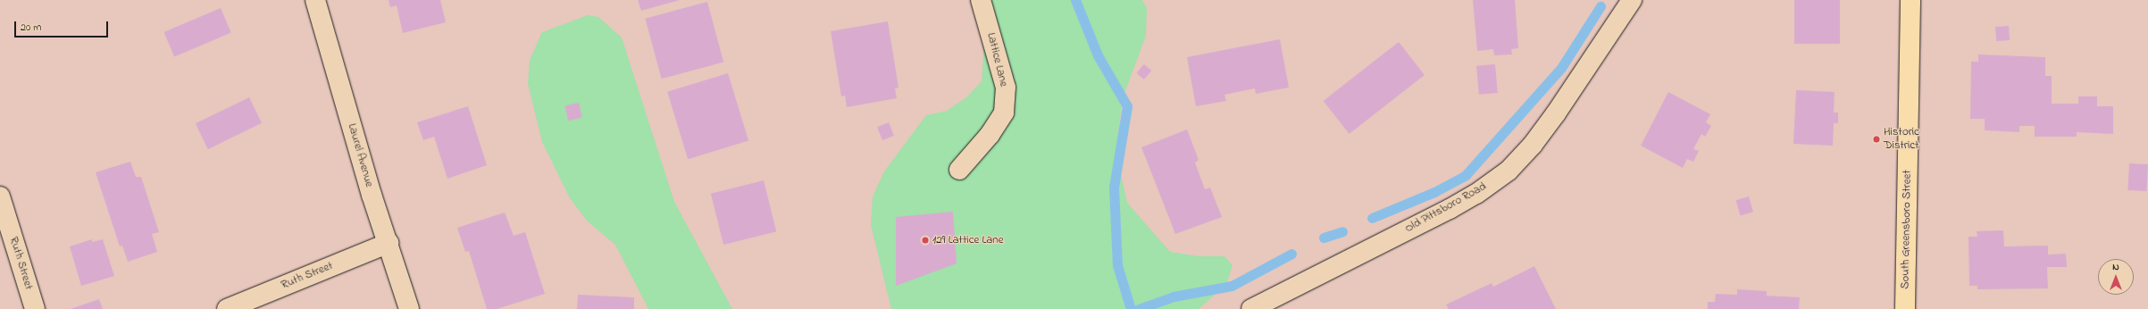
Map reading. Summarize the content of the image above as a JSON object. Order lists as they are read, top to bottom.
{
  "streets": {
    "main road": ["South Greensboro Street"],
    "street": [
      "Lattice Lane",
      "Laurel Avenue",
      "Old Pittsboro Road",
      "Ruth Street"
    ]
  },
  "crossings": [
    ["Laurel Avenue", "Ruth Street"]
  ],
  "places": ["Historic District", "129 Lattice Lane"],
  "scale_bar": "20 m",
  "north": "top"
}
